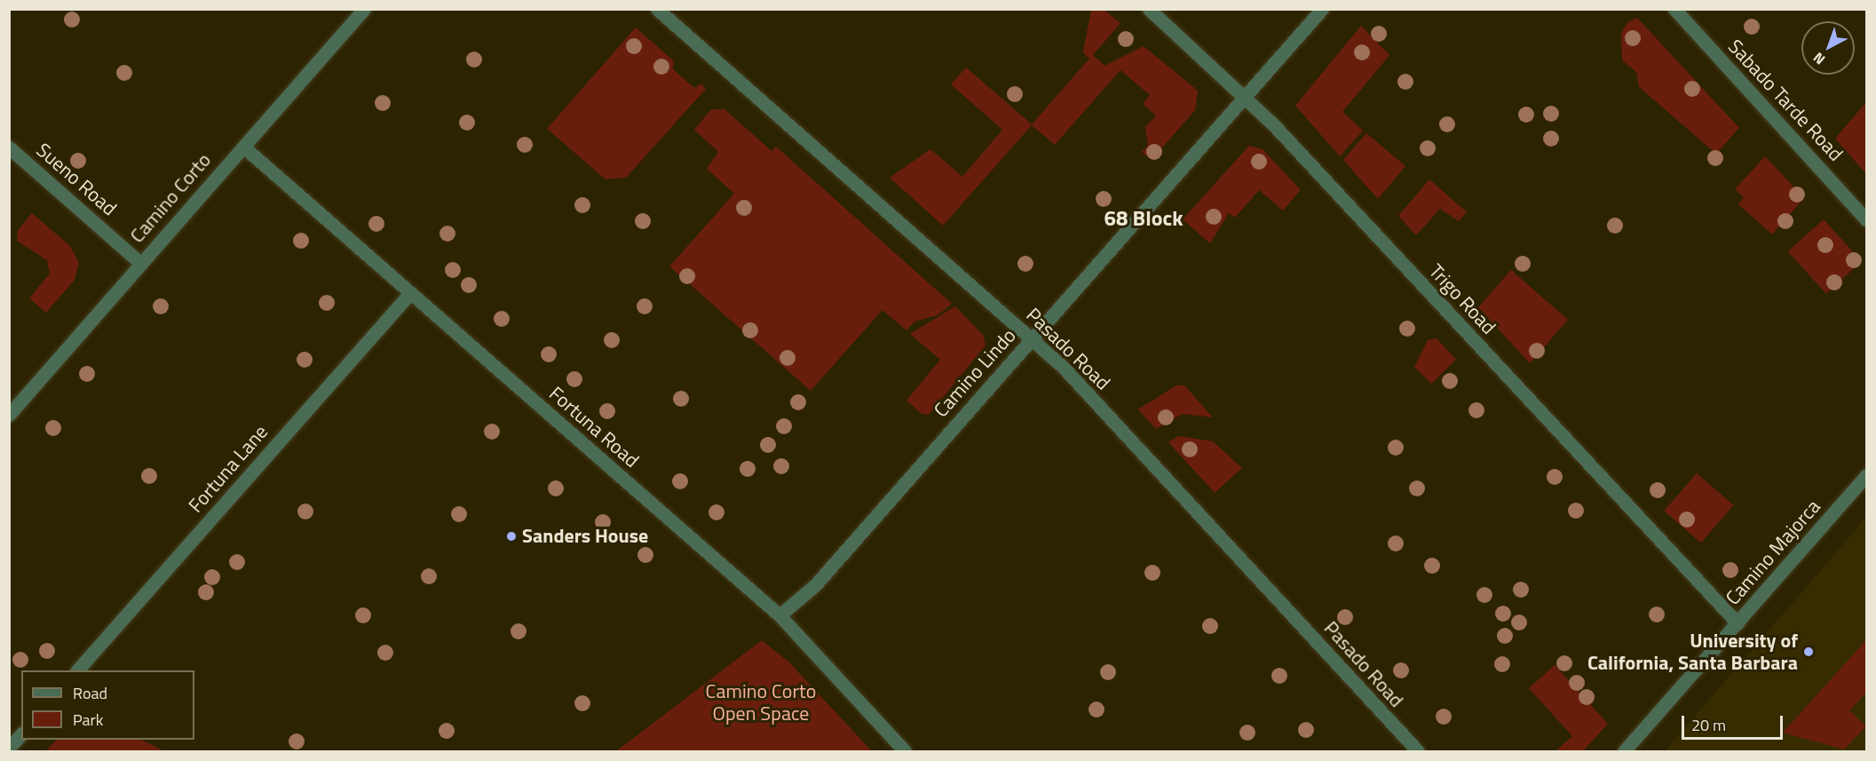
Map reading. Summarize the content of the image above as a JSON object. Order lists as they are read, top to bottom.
{
  "streets": {
    "street": [
      "Sabado Tarde Road",
      "Sueno Road",
      "Camino Corto",
      "Trigo Road",
      "Pasado Road",
      "Camino Lindo",
      "Fortuna Road",
      "Fortuna Lane",
      "Camino Majorca"
    ]
  },
  "crossings": [
    ["Sueno Road", "Camino Corto"],
    ["Camino Corto", "Fortuna Road"],
    ["Trigo Road", "Camino Lindo"],
    ["Trigo Road", "Camino Majorca"],
    ["Pasado Road", "Camino Lindo"],
    ["Camino Lindo", "Fortuna Road"],
    ["Fortuna Road", "Fortuna Lane"]
  ],
  "districts": ["68 Block"],
  "parks": ["Camino Corto Open Space"],
  "places": ["Sanders House", "University of California, Santa Barbara"],
  "legend": ["Road", "Park"],
  "scale_bar": "20 m",
  "north": "bottom left"
}
